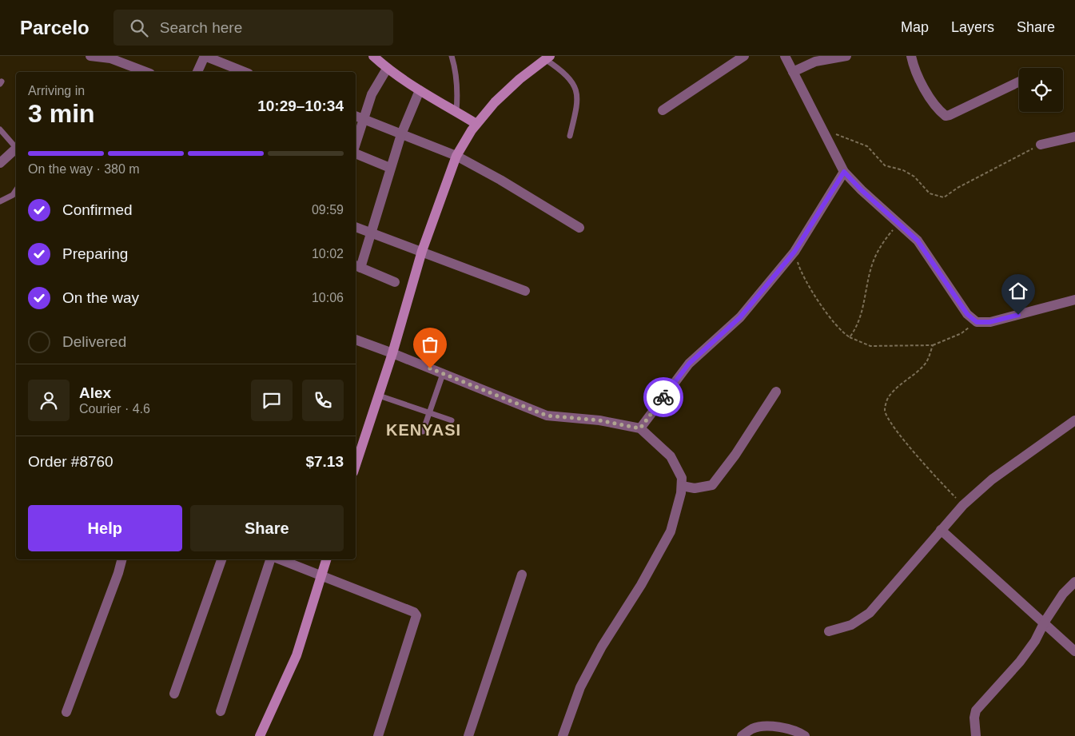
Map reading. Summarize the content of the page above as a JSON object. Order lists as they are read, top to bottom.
{
  "districts": ["KENYASI"],
  "page": {
    "header": "Parcelo",
    "search": "Search here",
    "nav": ["Map", "Layers", "Share"],
    "heading": ["3 min", "Arriving in", "10:29–10:34"],
    "panel": [
      "Alex",
      "Courier · 4.6",
      "Order #8760",
      "$7.13"
    ],
    "bar": "On the way · 380 m",
    "list": [
      ["Confirmed", "09:59"],
      ["Preparing", "10:02"],
      ["On the way", "10:06"],
      "Delivered"
    ],
    "buttons": ["Help", "Share"]
  }
}
